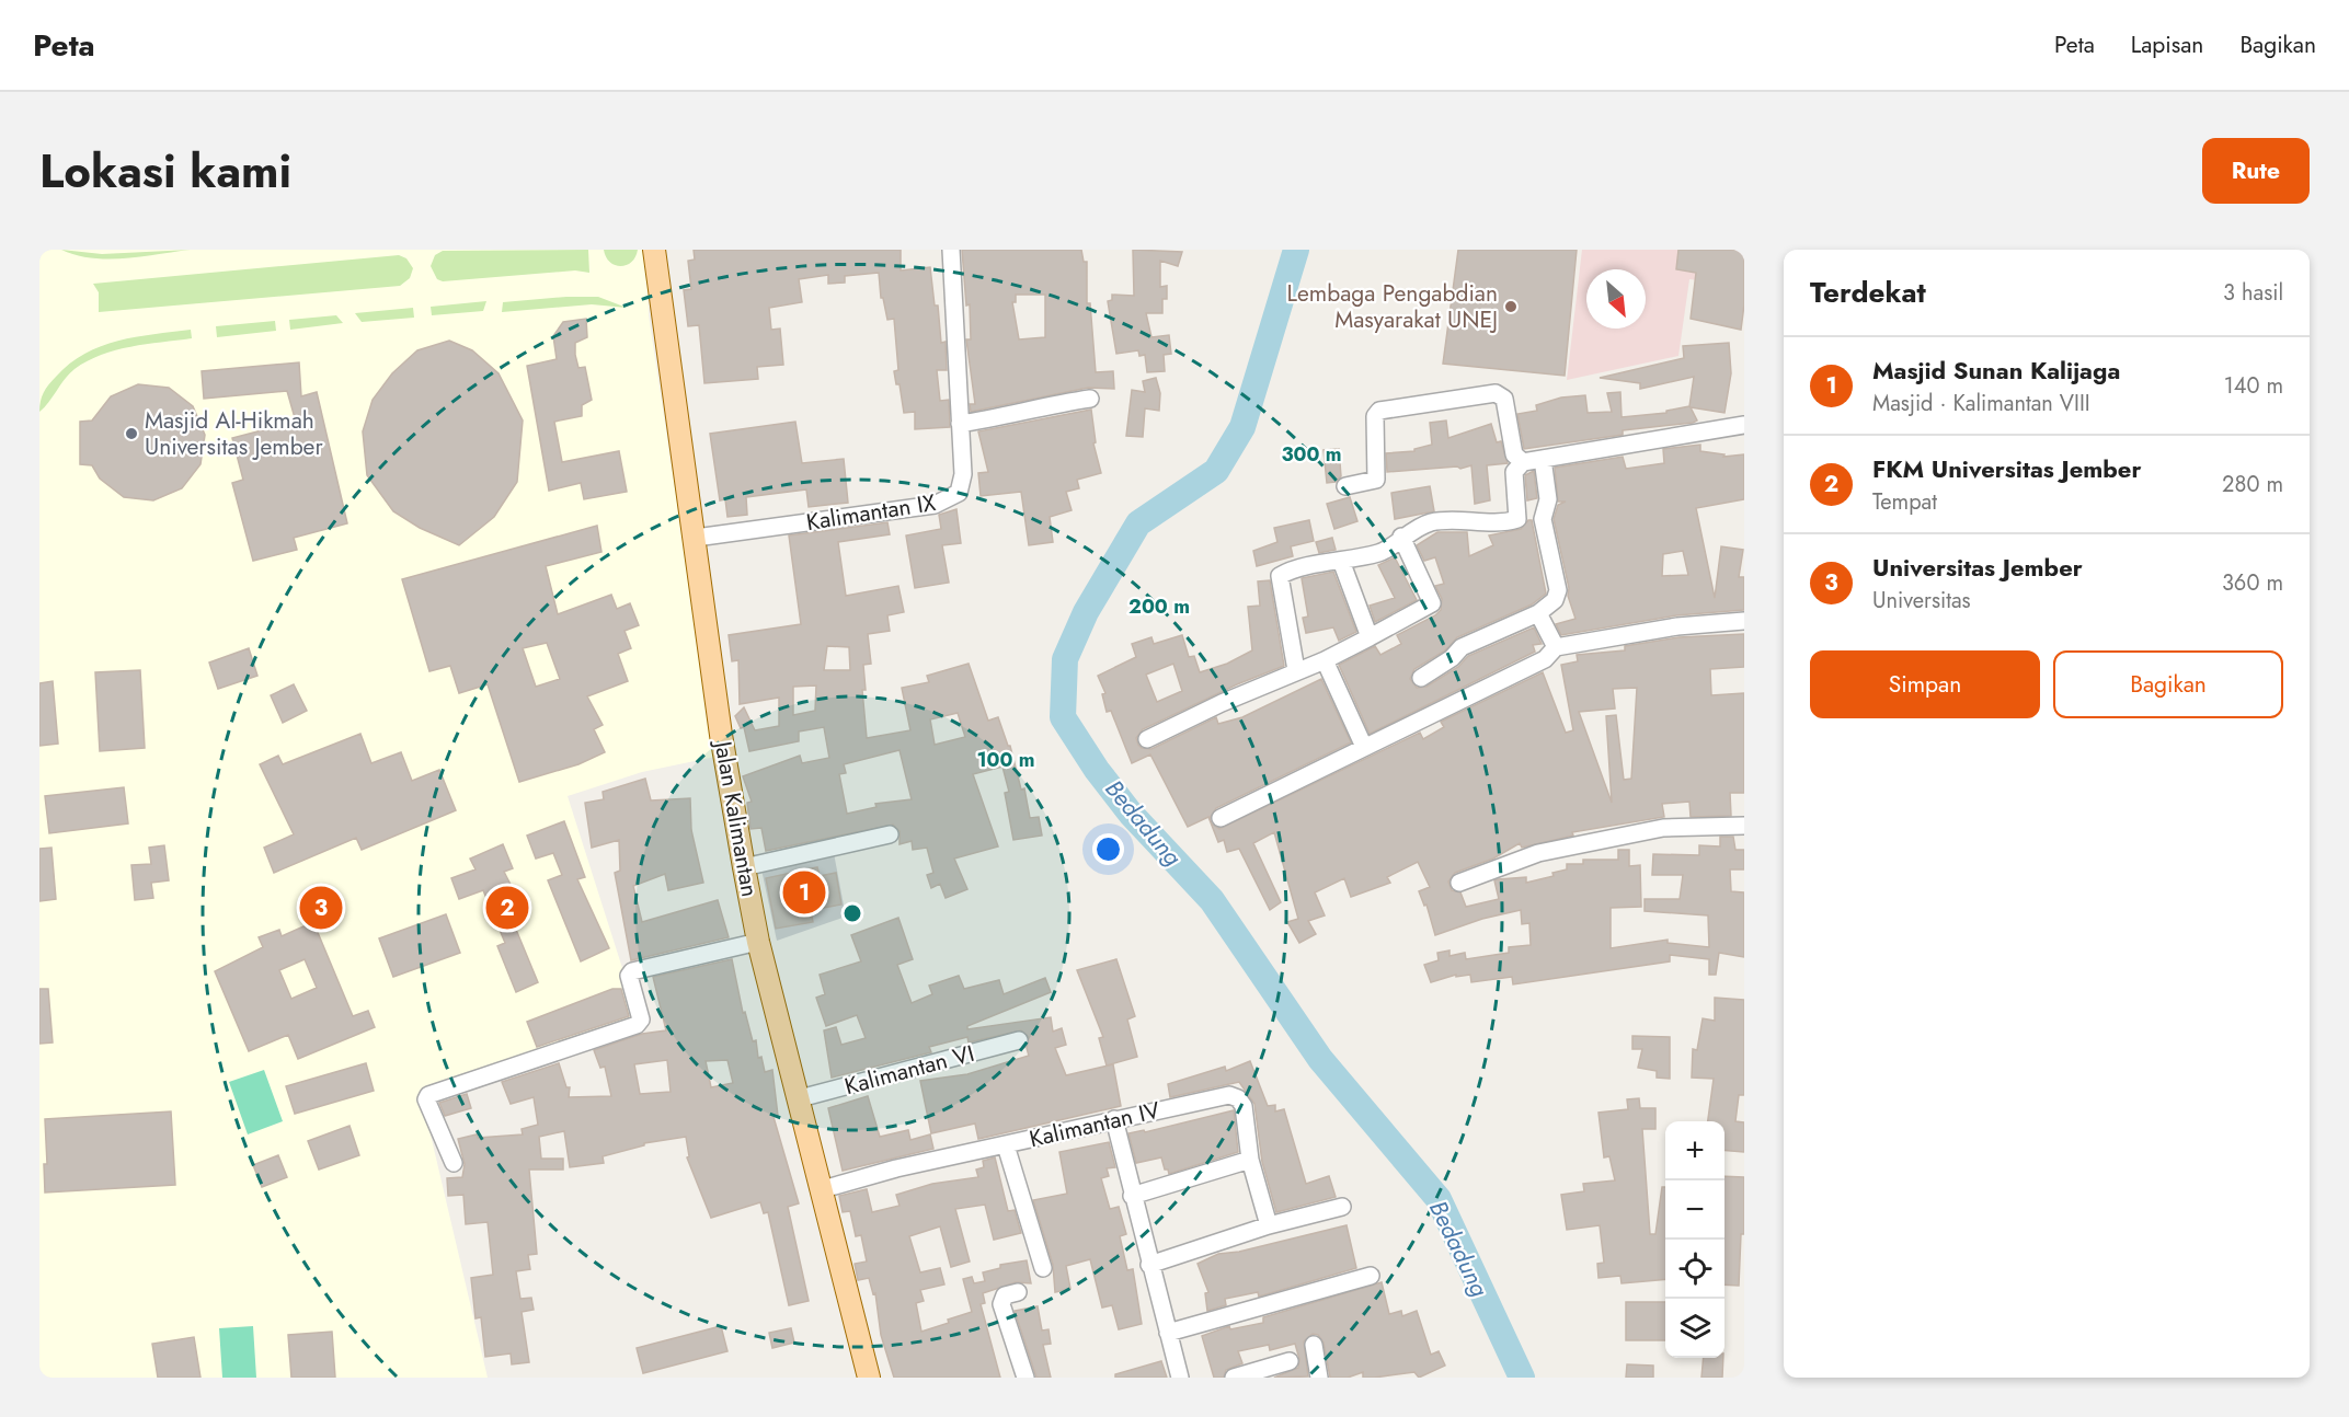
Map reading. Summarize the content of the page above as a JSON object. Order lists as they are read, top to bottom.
{
  "streets": {
    "main road": ["Jalan Kalimantan"],
    "street": ["Kalimantan IX", "Kalimantan VI", "Kalimantan IV"]
  },
  "crossings": [
    ["Kalimantan IX", "Jalan Kalimantan"],
    ["Jalan Kalimantan", "Kalimantan VI"],
    ["Jalan Kalimantan", "Kalimantan IV"]
  ],
  "water": ["Bedadung"],
  "places": ["Lembaga Pengabdian Masyarakat UNEJ", "Masjid Al-Hikmah Universitas Jember"],
  "north": "bottom right",
  "page": {
    "header": "Peta",
    "nav": ["Peta", "Lapisan", "Bagikan"],
    "title": "Lokasi kami",
    "buttons": [
      "Rute",
      ["Simpan", "Bagikan"]
    ],
    "heading": ["Terdekat", "3 hasil"],
    "list": [
      {
        "mark": "1",
        "name": "Masjid Sunan Kalijaga",
        "note": "Masjid · Kalimantan VIII",
        "value": "140 m"
      },
      {
        "mark": "2",
        "name": "FKM Universitas Jember",
        "note": "Tempat",
        "value": "280 m"
      },
      {
        "mark": "3",
        "name": "Universitas Jember",
        "note": "Universitas",
        "value": "360 m"
      }
    ],
    "pins": ["1", "2", "3"],
    "map_buttons": ["+", "−"]
  },
  "rings": ["300 m", "200 m", "100 m"]
}
